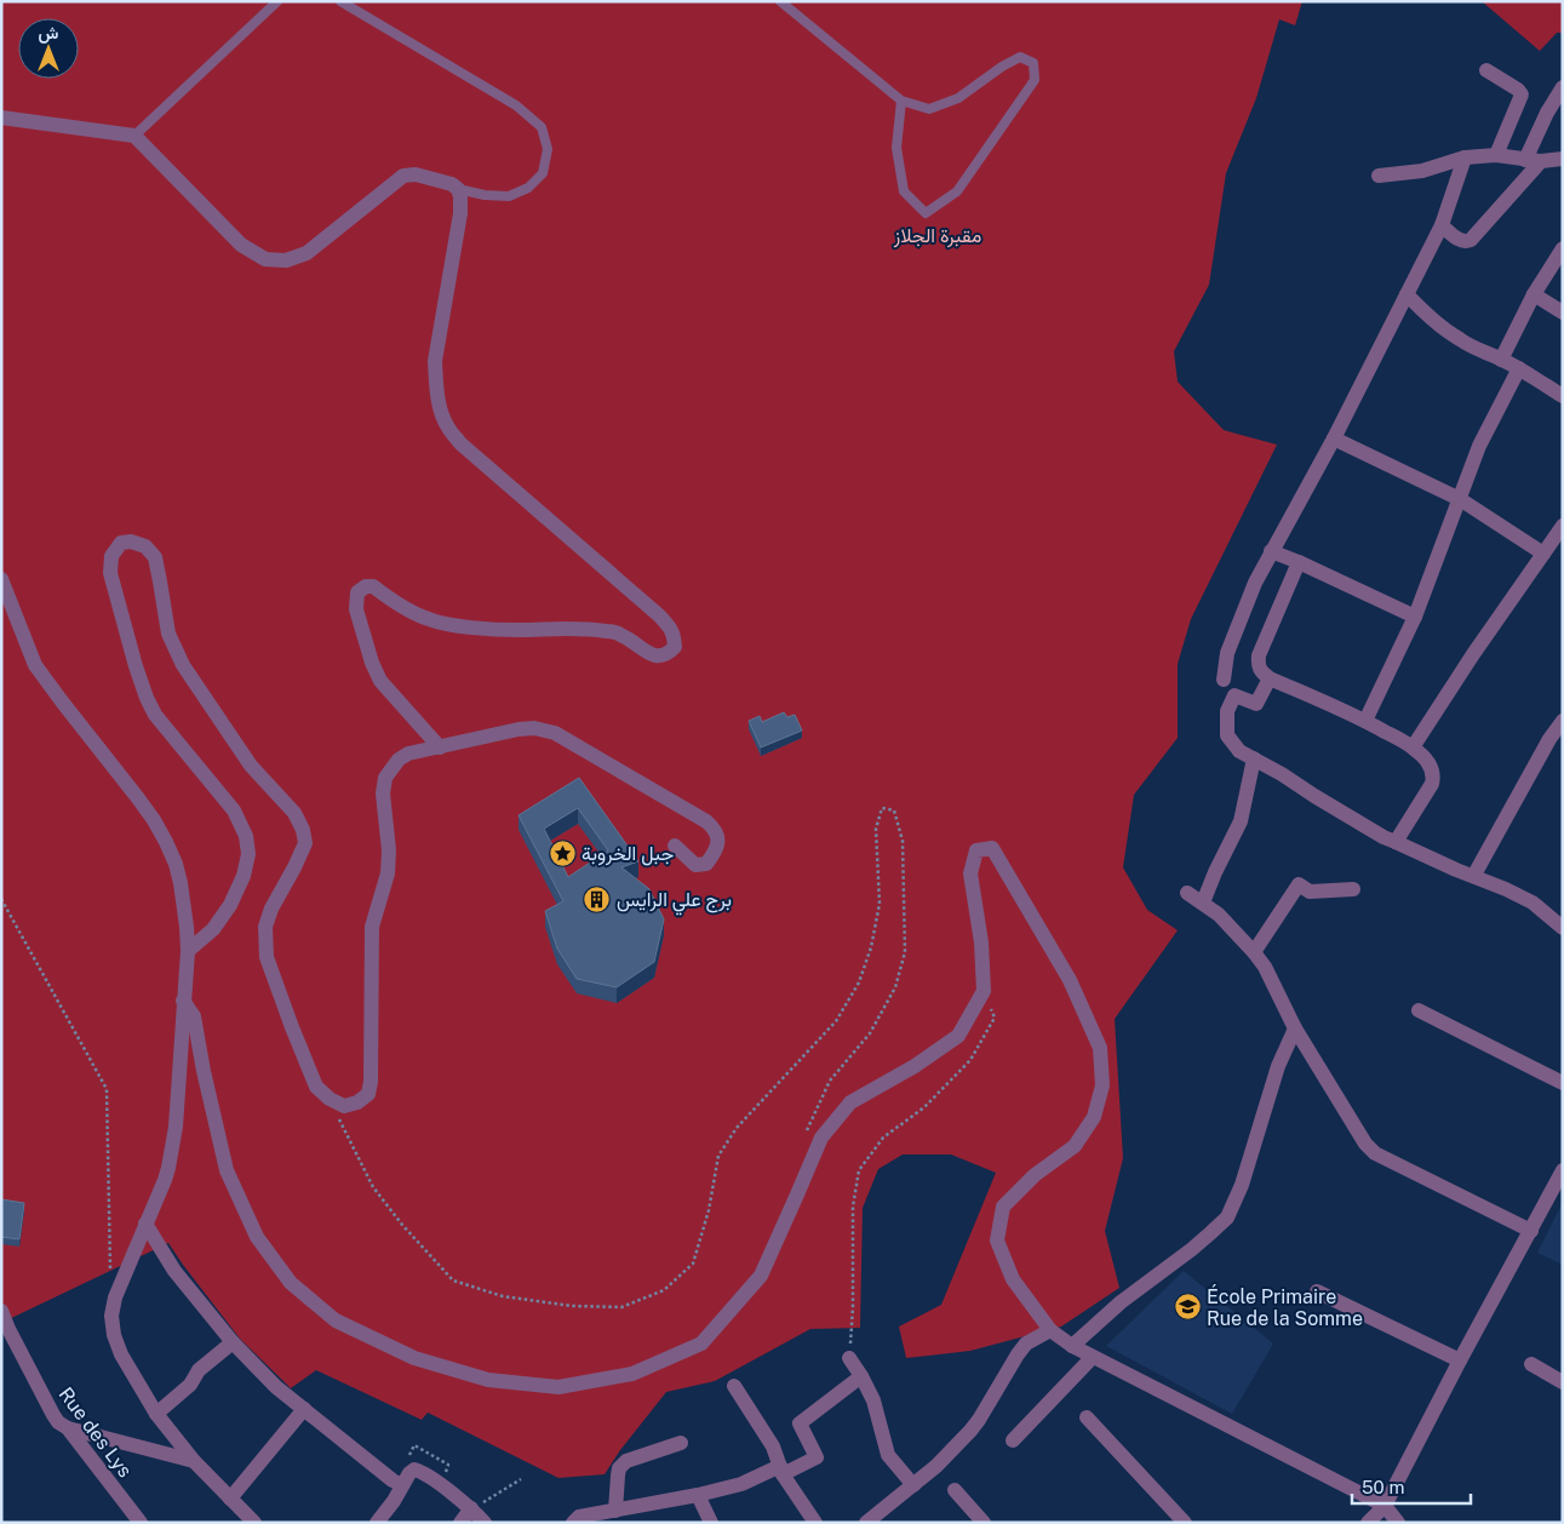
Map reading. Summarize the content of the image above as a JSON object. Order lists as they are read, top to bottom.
{
  "streets": {
    "street": ["Rue des Lys"]
  },
  "parks": ["مقبرة الجلاز"],
  "places": {
    "place": ["جبل الخروبة"],
    "building": ["برج علي الرايس"],
    "school or university": ["École Primaire Rue de la Somme"]
  },
  "scale_bar": "50 m",
  "north": "top"
}
